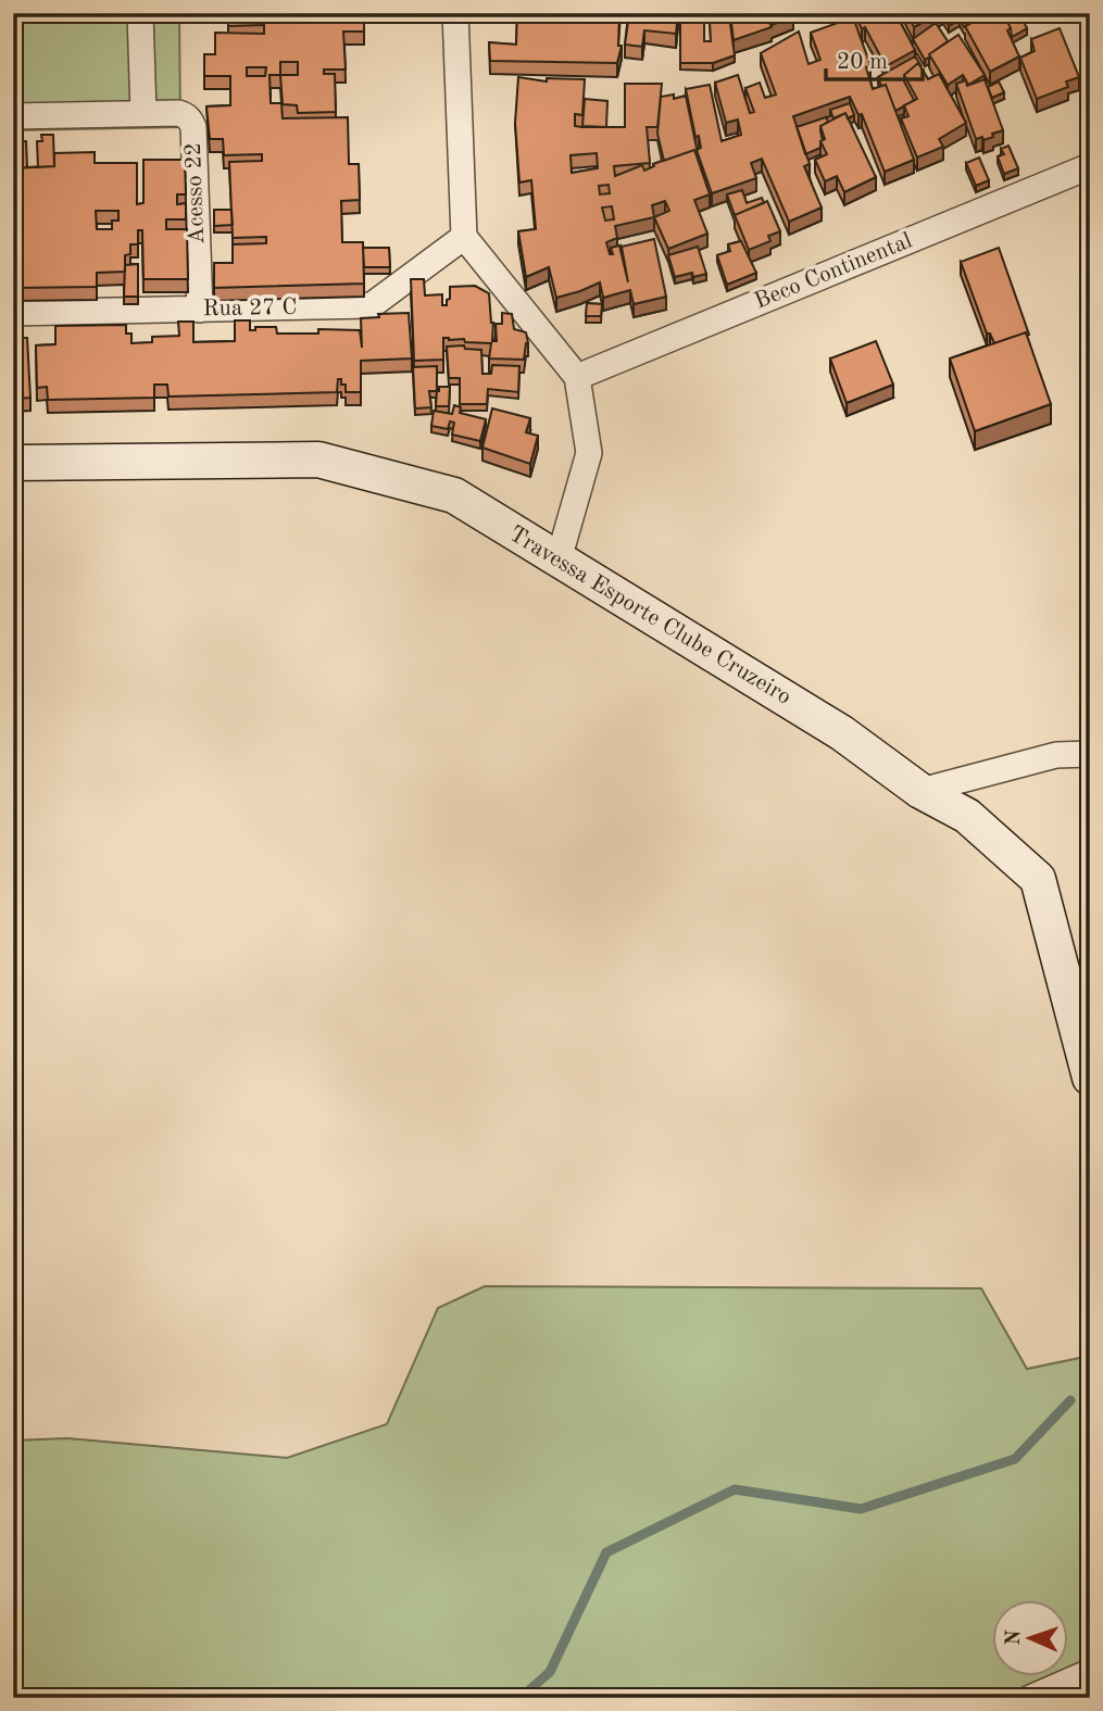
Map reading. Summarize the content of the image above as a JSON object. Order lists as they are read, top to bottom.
{
  "streets": {
    "street": [
      "Acesso 22",
      "Beco Continental",
      "Rua 27 C",
      "Travessa Esporte Clube Cruzeiro"
    ]
  },
  "crossings": [
    ["Acesso 22", "Rua 27 C"]
  ],
  "scale_bar": "20 m",
  "north": "left"
}
